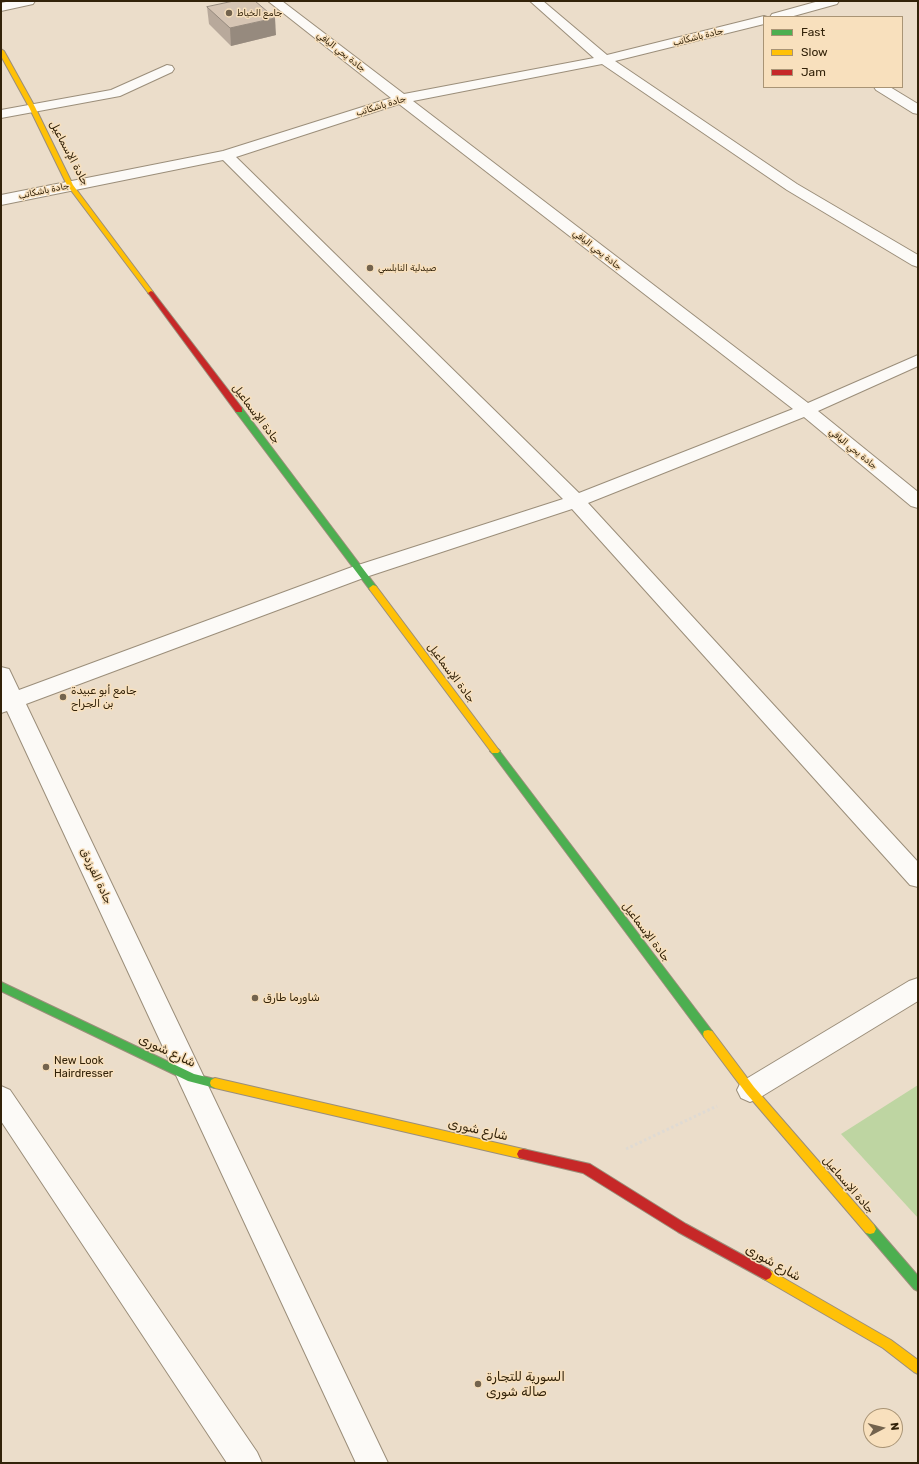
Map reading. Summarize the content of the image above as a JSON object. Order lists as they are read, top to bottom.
{
  "streets": {
    "street": [
      "جادة باشكاتب",
      "جادة يحي اليافي",
      "جادة الإسماعيل",
      "جادة الفرزدق",
      "شارع شورى"
    ]
  },
  "crossings": [
    ["جادة باشكاتب", "جادة يحي اليافي"],
    ["جادة باشكاتب", "جادة الإسماعيل"],
    ["جادة الفرزدق", "شارع شورى"]
  ],
  "places": [
    "جامع الخياط",
    "صيدلية النابلسي",
    "جامع أبو عبيدة بن الجراح",
    "شاورما طارق",
    "New Look Hairdresser",
    "السورية للتجارة صالة شورى"
  ],
  "legend": ["Fast", "Slow", "Jam"],
  "north": "right"
}
